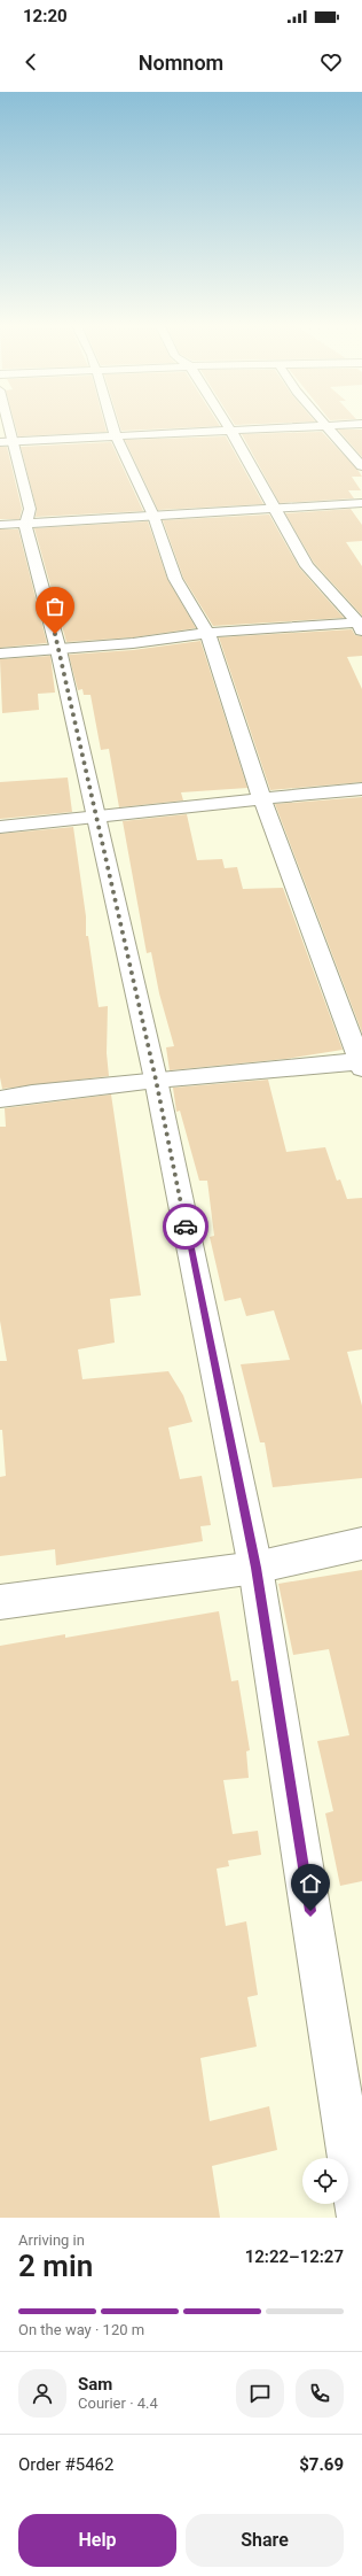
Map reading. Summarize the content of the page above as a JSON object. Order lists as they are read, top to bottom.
{
  "page": {
    "status": "12:20",
    "header": "Nomnom",
    "heading": ["2 min", "Arriving in", "12:22–12:27"],
    "panel": [
      "Sam",
      "Courier · 4.4",
      "Order #5462",
      "$7.69"
    ],
    "bar": "On the way · 120 m",
    "buttons": ["Help", "Share"]
  }
}
